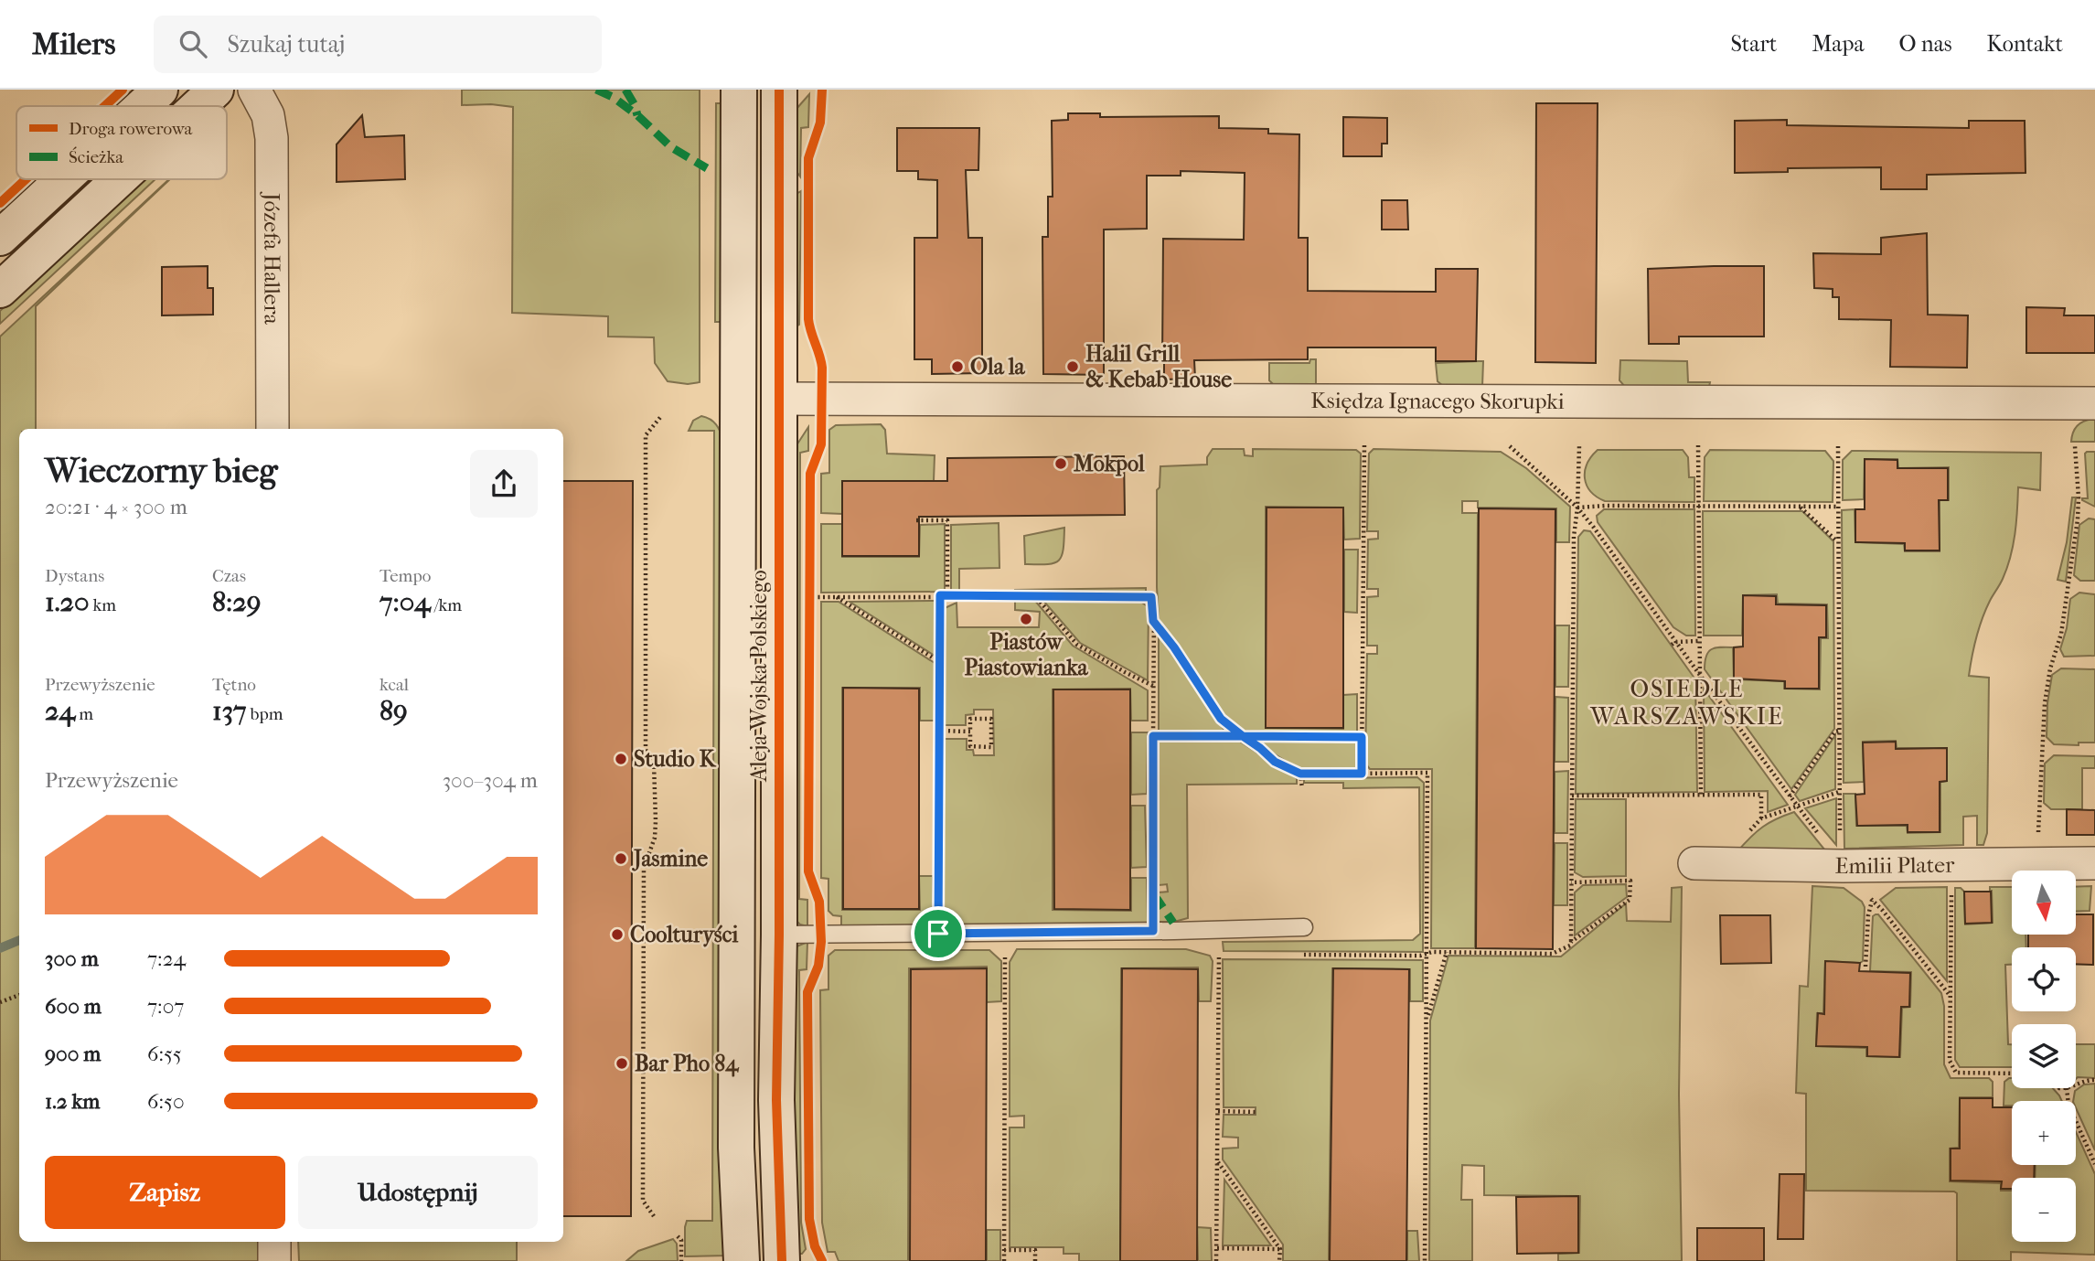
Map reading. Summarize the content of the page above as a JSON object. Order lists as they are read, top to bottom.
{
  "streets": {
    "street": [
      "Józefa Hallera",
      "Księdza Ignacego Skorupki",
      "Aleja Wojska Polskiego",
      "Emilii Plater"
    ]
  },
  "crossings": [
    ["Księdza Ignacego Skorupki", "Aleja Wojska Polskiego"]
  ],
  "districts": ["OSIEDLE WARSZAWSKIE"],
  "places": [
    "Ola la",
    "Halil Grill & Kebab House",
    "Mokpol",
    "Piastów Piastowianka",
    "Studio K",
    "Jasmine",
    "Coolturyści",
    "Bar Pho 84"
  ],
  "legend": ["Droga rowerowa", "Ścieżka"],
  "north": "bottom",
  "page": {
    "header": "Milers",
    "search": "Szukaj tutaj",
    "nav": [
      "Start",
      "Mapa",
      "O nas",
      "Kontakt"
    ],
    "heading": ["Wieczorny bieg", "20:21 · 4 × 300 m"],
    "stats": [
      ["Dystans", "1.20 km"],
      ["Czas", "8:29"],
      ["Tempo", "7:04 /km"],
      ["Przewyższenie", "24 m"],
      ["Tętno", "137 bpm"],
      ["kcal", "89"]
    ],
    "chart": ["Przewyższenie", "300–304 m"],
    "map_buttons": ["+", "−"],
    "list": [
      {
        "name": "300 m",
        "note": "7:24"
      },
      {
        "name": "600 m",
        "note": "7:07"
      },
      {
        "name": "900 m",
        "note": "6:55"
      },
      {
        "name": "1.2 km",
        "note": "6:50"
      }
    ],
    "buttons": ["Zapisz", "Udostępnij"]
  }
}
